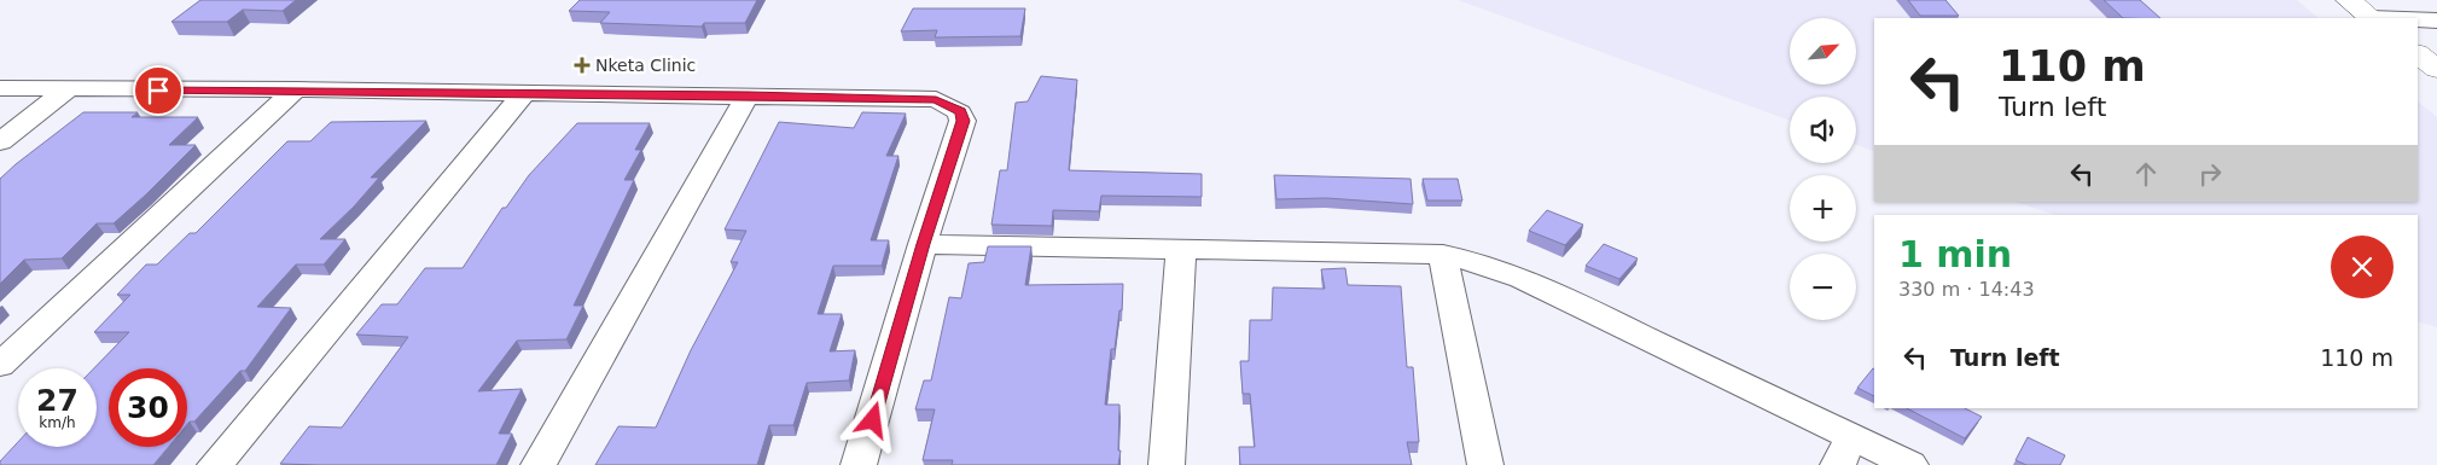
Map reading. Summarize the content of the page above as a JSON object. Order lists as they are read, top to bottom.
{
  "places": {
    "health": ["Nketa Clinic"]
  },
  "north": "top right",
  "page": {
    "map_buttons": ["+", "−"],
    "turn": ["110 m", "Turn left"],
    "heading": ["1 min", "330 m · 14:43"],
    "list": [
      {
        "name": "Turn left",
        "value": "110 m"
      }
    ],
    "speed": "27 km/h",
    "limit": "30"
  }
}
